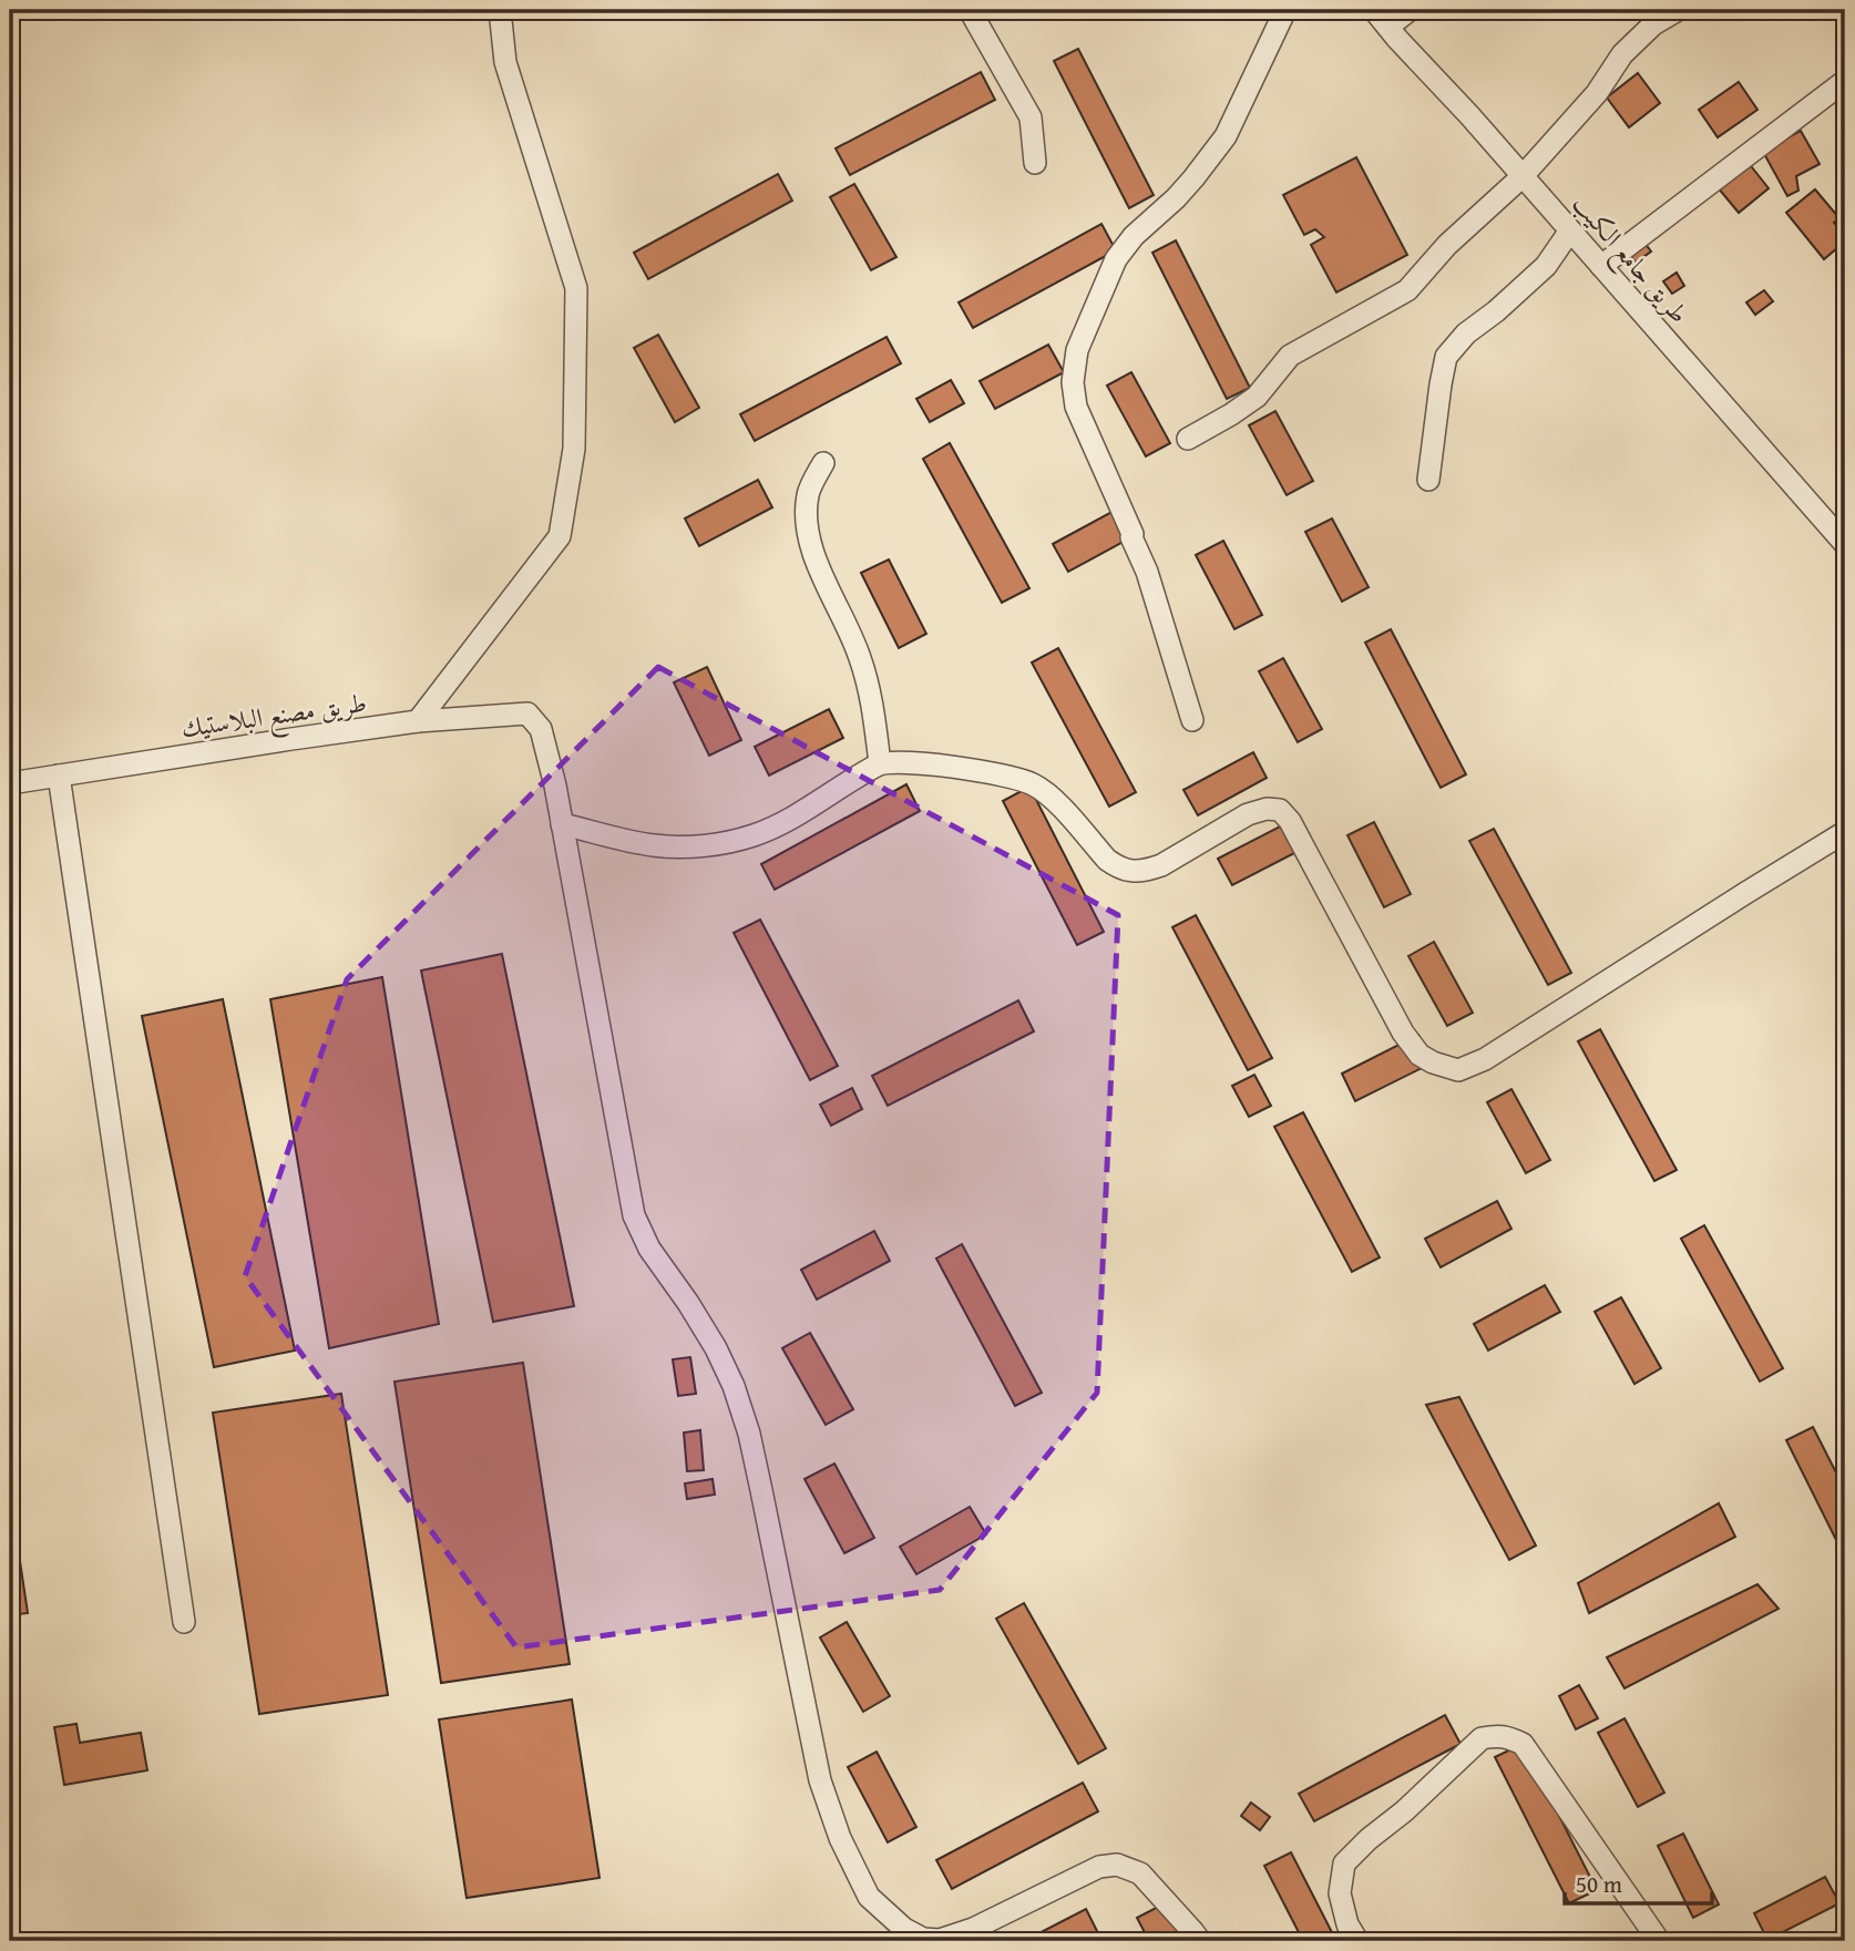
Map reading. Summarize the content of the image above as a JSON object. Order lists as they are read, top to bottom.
{
  "streets": {
    "street": ["طريق جامع الكيب", "طريق مصنع البلاستيك"]
  },
  "scale_bar": "50 m"
}
